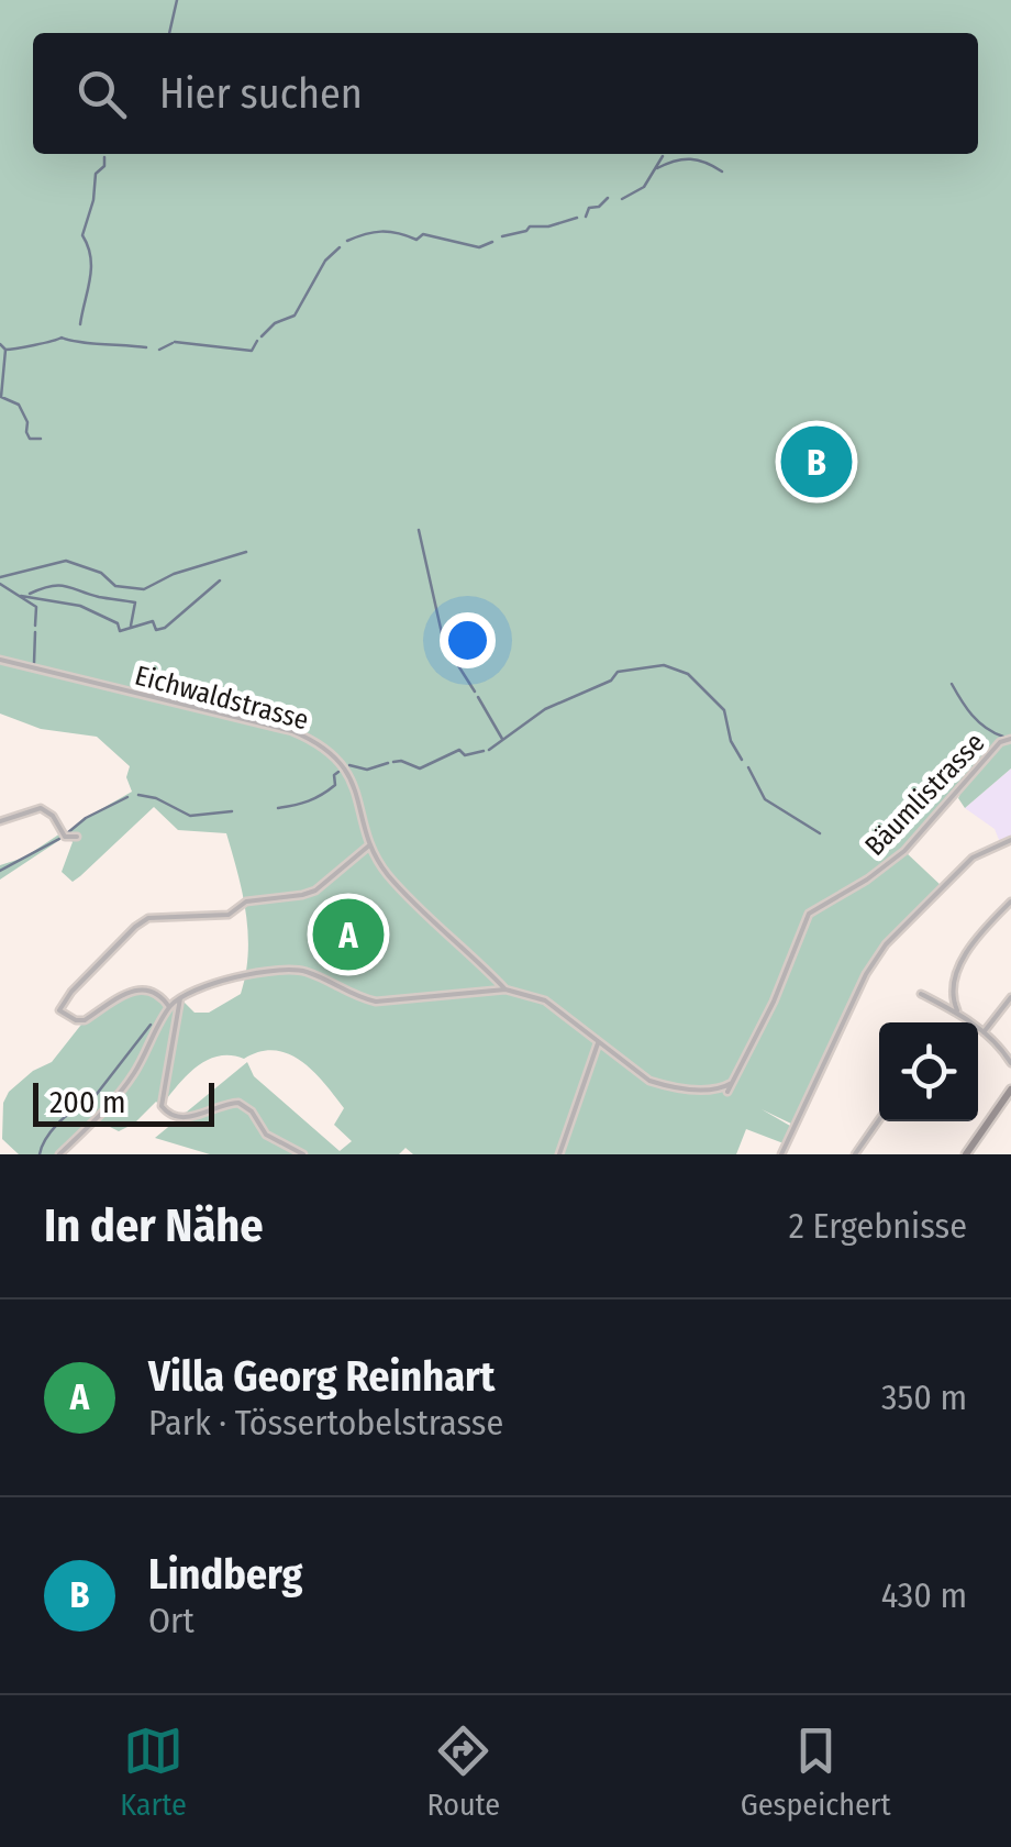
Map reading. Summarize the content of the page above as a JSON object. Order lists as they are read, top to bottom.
{
  "streets": {
    "street": ["Eichwaldstrasse", "Bäumlistrasse"]
  },
  "scale_bar": "200 m",
  "page": {
    "search": "Hier suchen",
    "pins": ["B", "A"],
    "scale": "200 m",
    "heading": ["In der Nähe", "2 Ergebnisse"],
    "list": [
      {
        "mark": "A",
        "name": "Villa Georg Reinhart",
        "note": "Park · Tössertobelstrasse",
        "value": "350 m"
      },
      {
        "mark": "B",
        "name": "Lindberg",
        "note": "Ort",
        "value": "430 m"
      }
    ],
    "nav": ["Karte", "Route", "Gespeichert"]
  }
}
